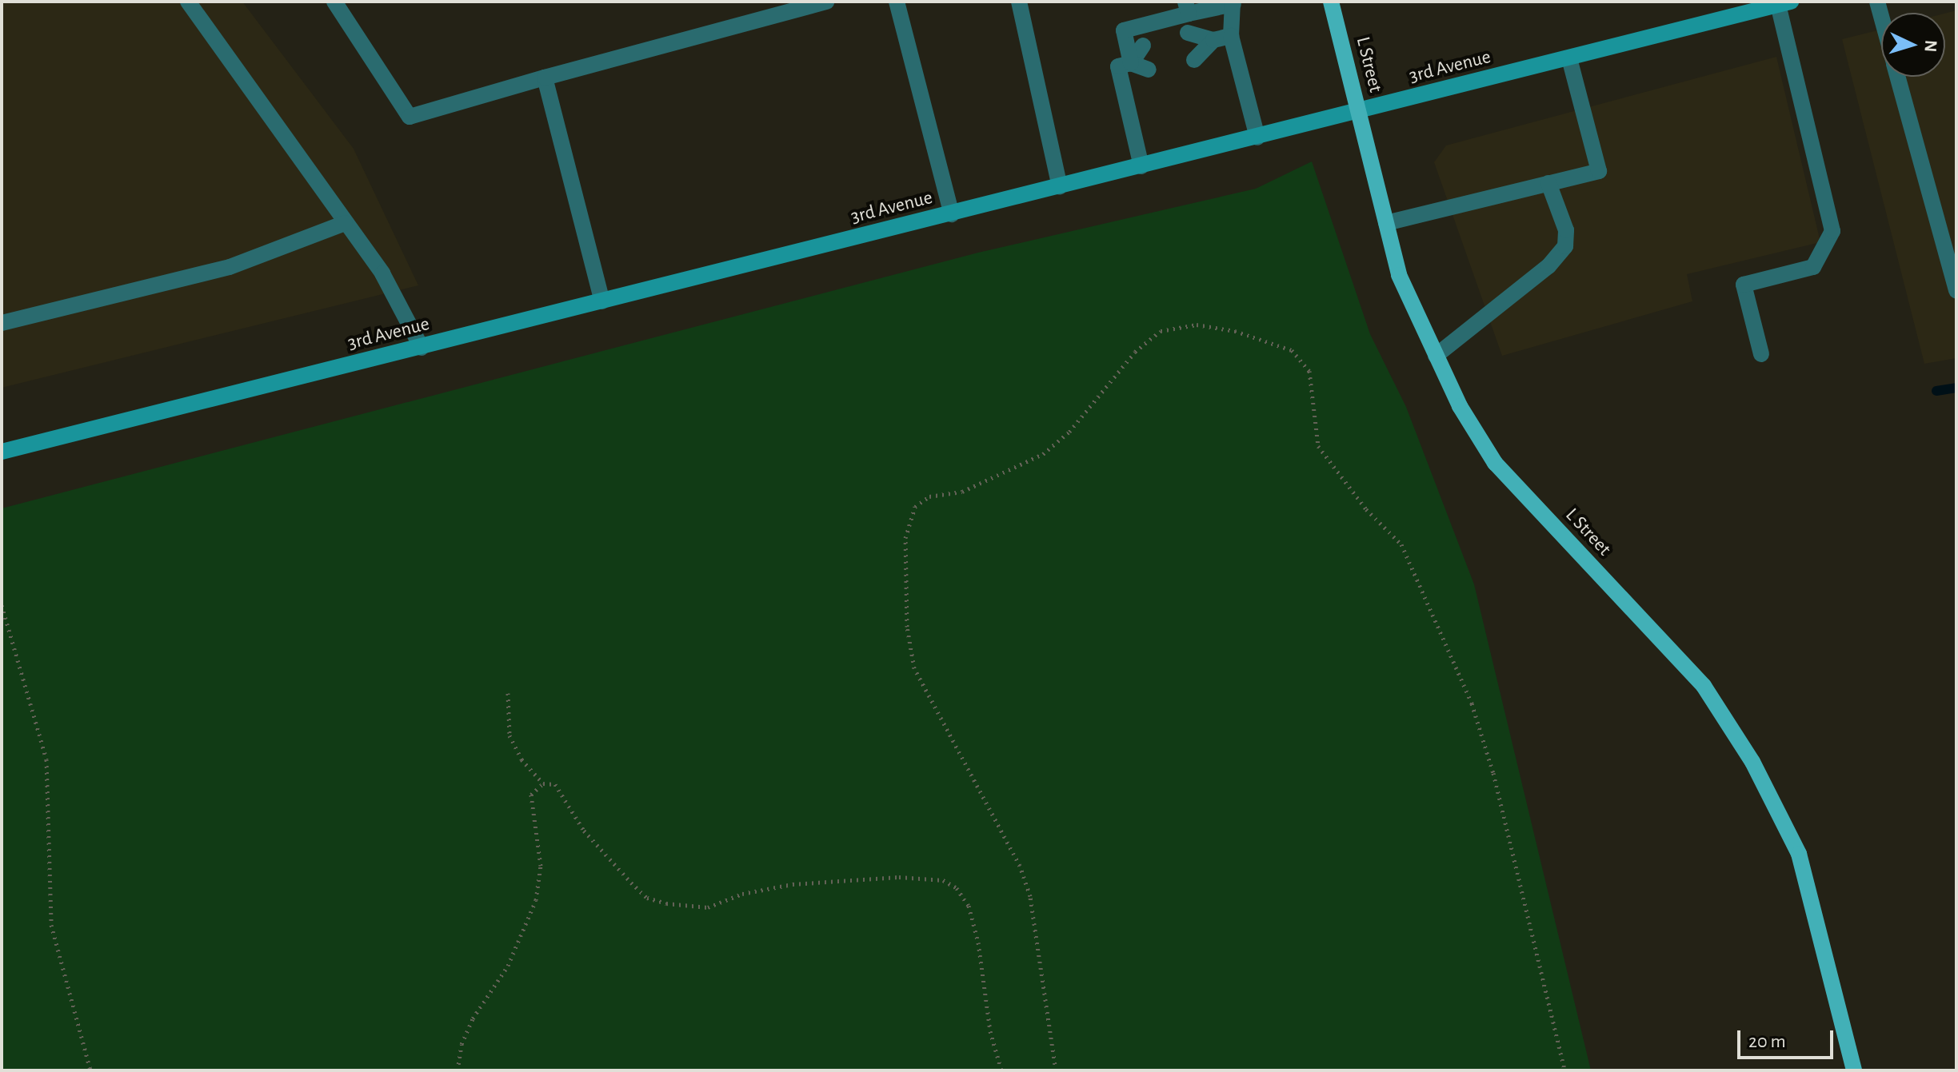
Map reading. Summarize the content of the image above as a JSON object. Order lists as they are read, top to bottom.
{
  "streets": {
    "main road": ["L Street", "3rd Avenue"]
  },
  "crossings": [
    ["L Street", "3rd Avenue"]
  ],
  "scale_bar": "20 m",
  "north": "right"
}
